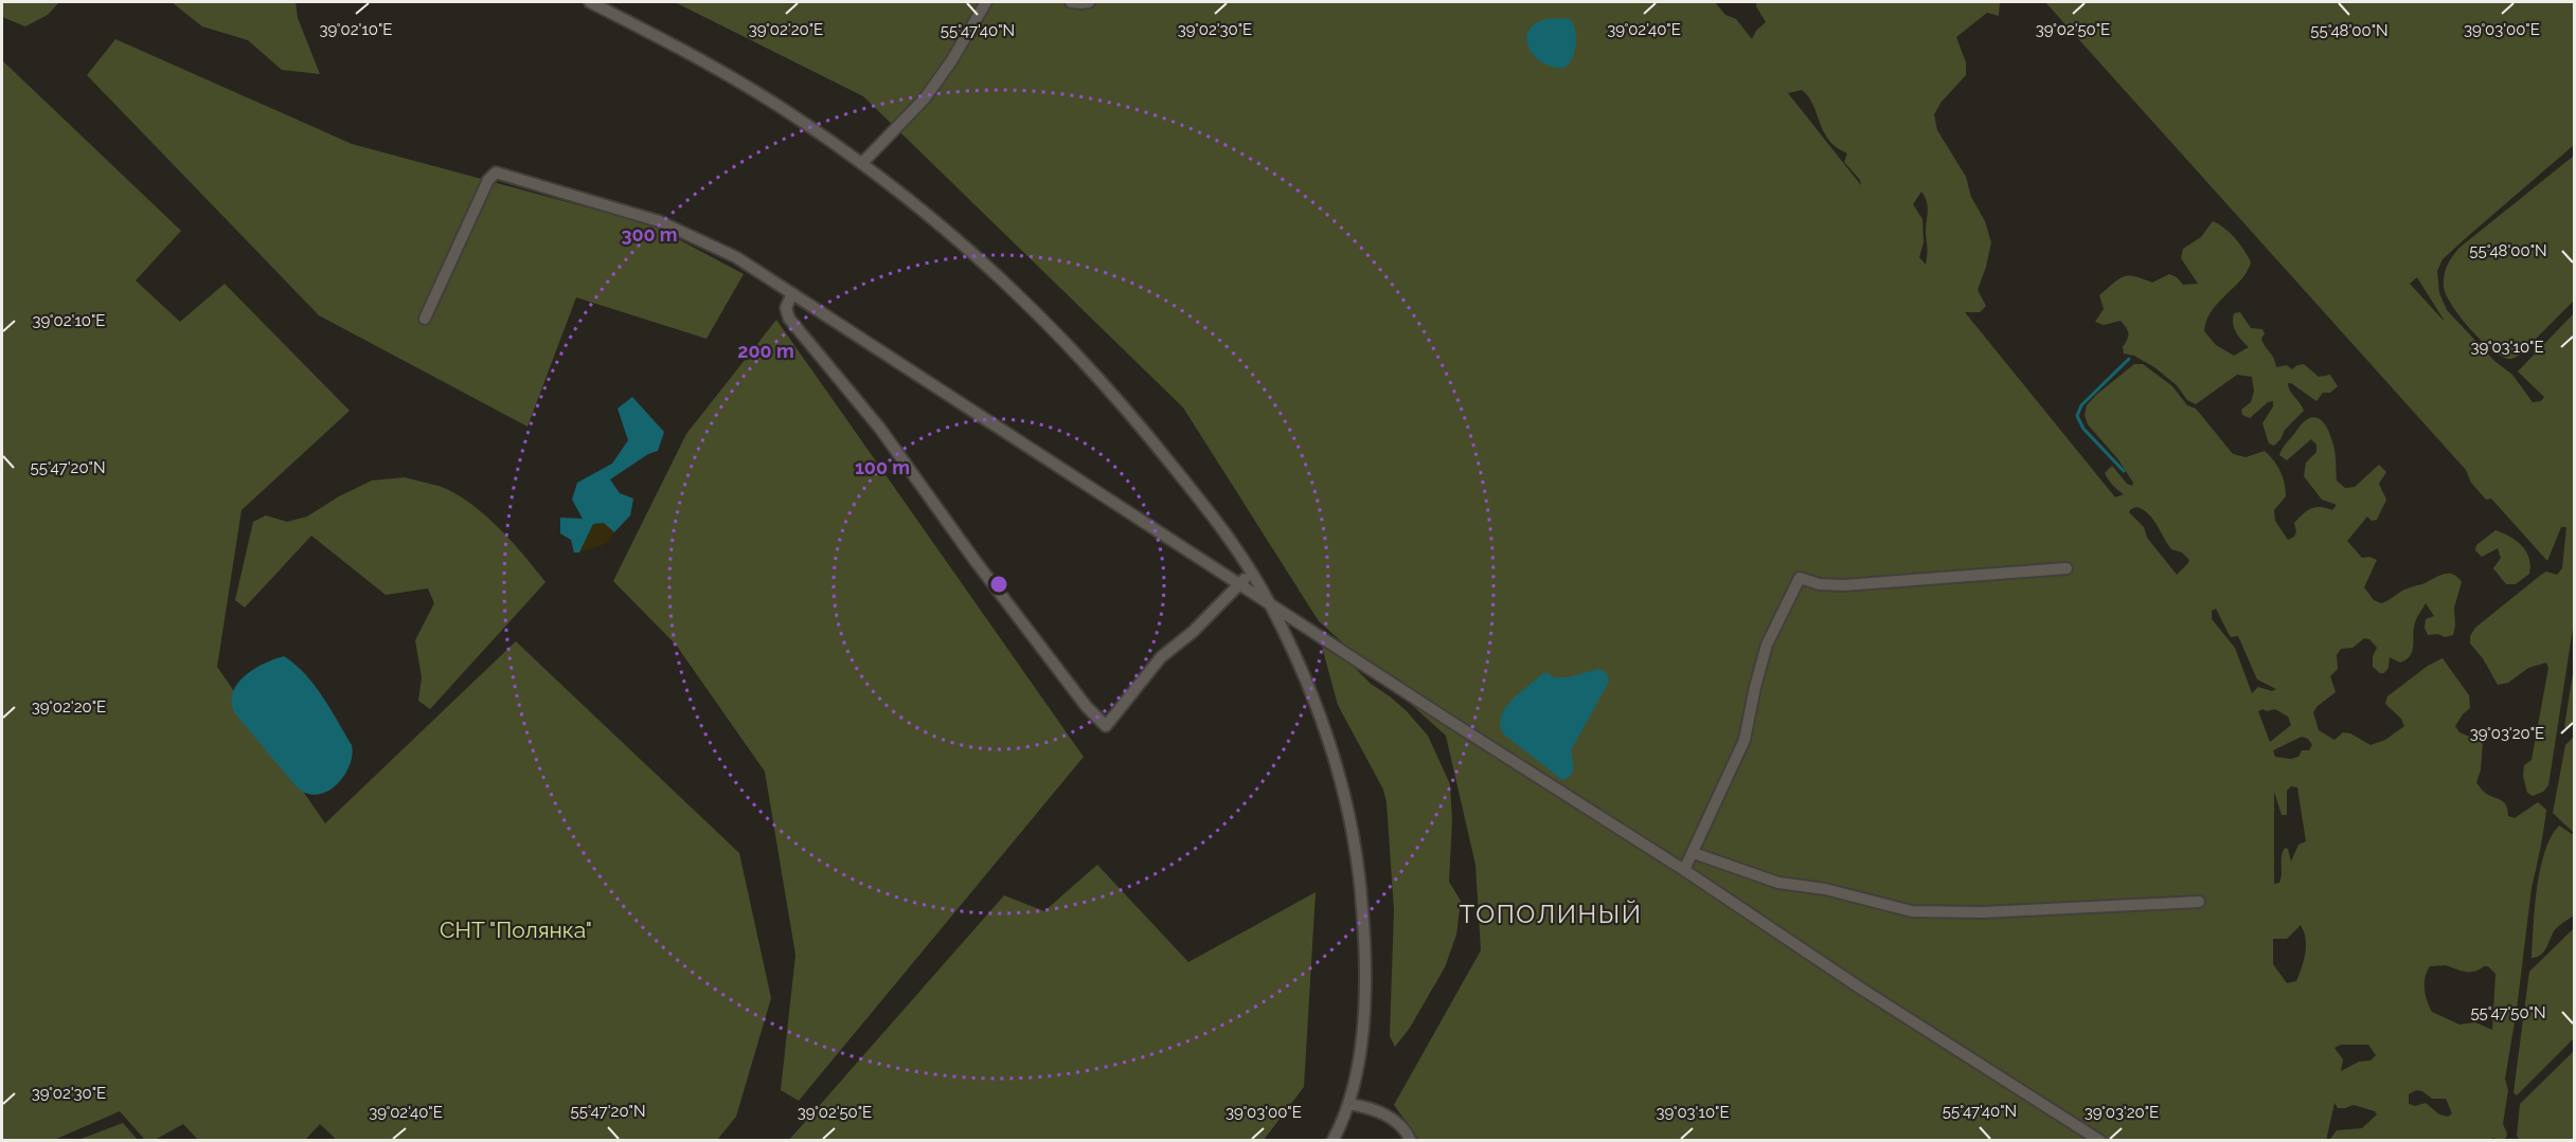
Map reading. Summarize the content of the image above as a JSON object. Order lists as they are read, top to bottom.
{
  "districts": ["ТОПОЛИНЫЙ"],
  "parks": ["СНТ \"Полянка\""],
  "coordinates": [
    "39°02'10\"E",
    "39°02'20\"E",
    "39°02'30\"E",
    "39°02'40\"E",
    "39°02'50\"E",
    "39°03'00\"E",
    "55°47'40\"N",
    "55°48'00\"N",
    "39°03'10\"E",
    "55°47'20\"N",
    "39°03'20\"E",
    "55°47'50\"N"
  ],
  "rings": ["300 m", "200 m", "100 m"]
}
